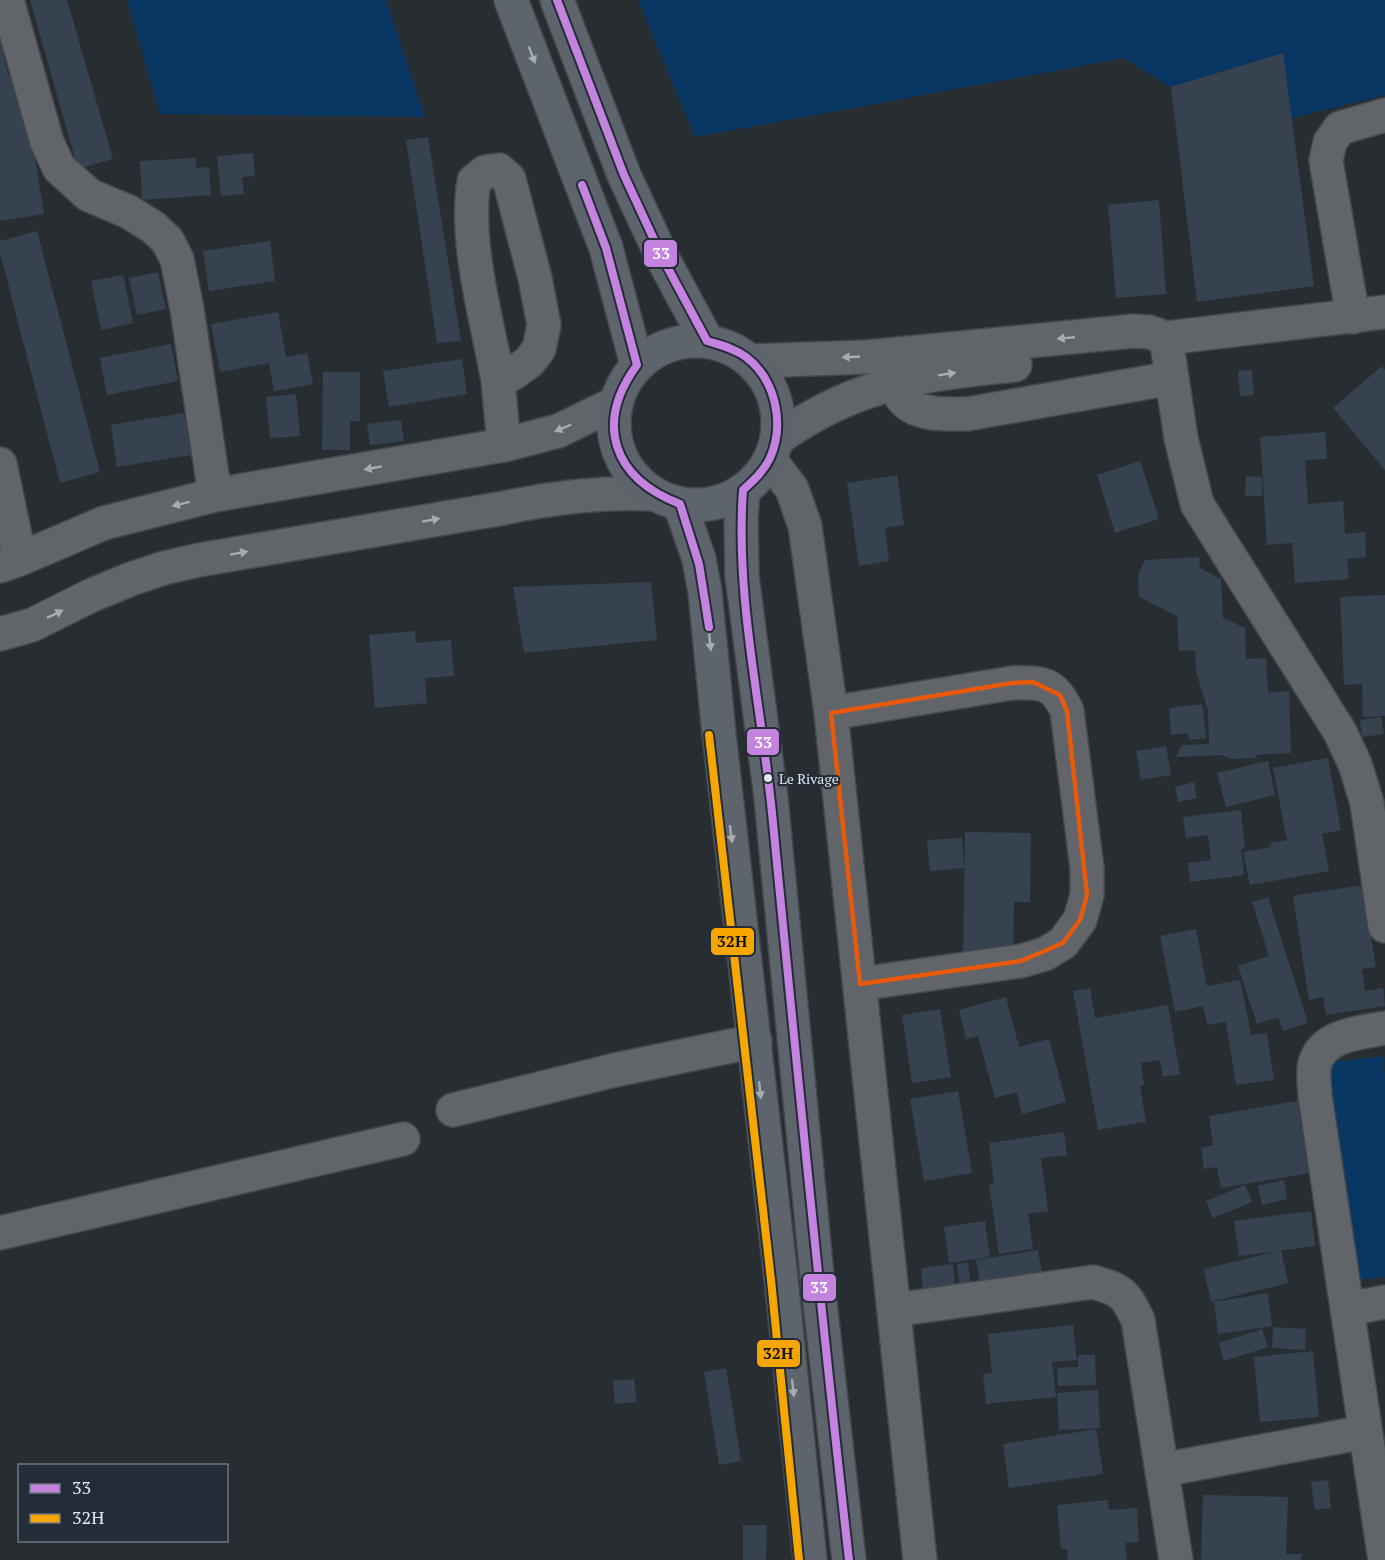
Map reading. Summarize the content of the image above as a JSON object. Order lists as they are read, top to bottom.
{
  "places": ["Le Rivage"],
  "lines": ["transit line 33", "transit line 32H"],
  "legend": ["33", "32H"]
}
